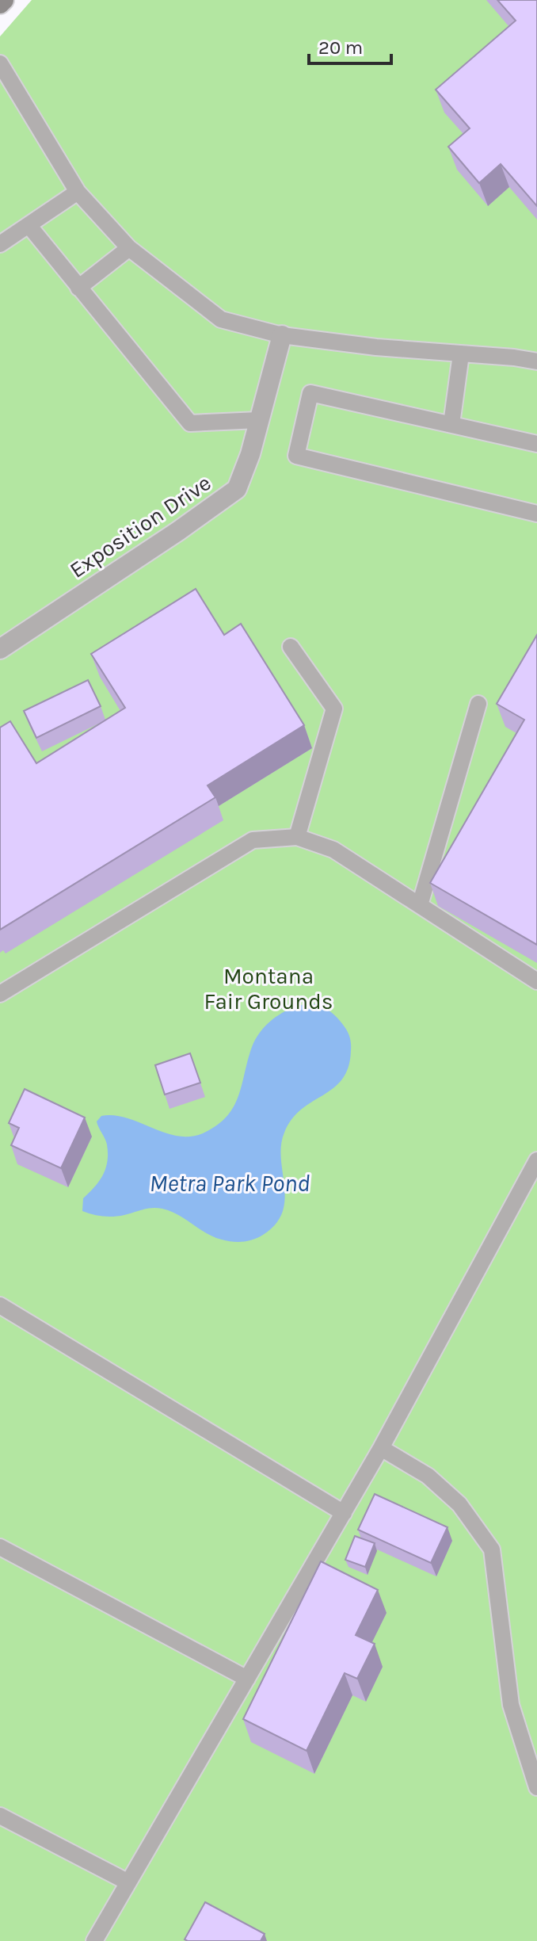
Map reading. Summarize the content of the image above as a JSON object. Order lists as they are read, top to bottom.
{
  "streets": {
    "street": ["Exposition Drive"]
  },
  "water": ["Metra Park Pond"],
  "parks": ["Montana Fair Grounds"],
  "scale_bar": "20 m"
}
